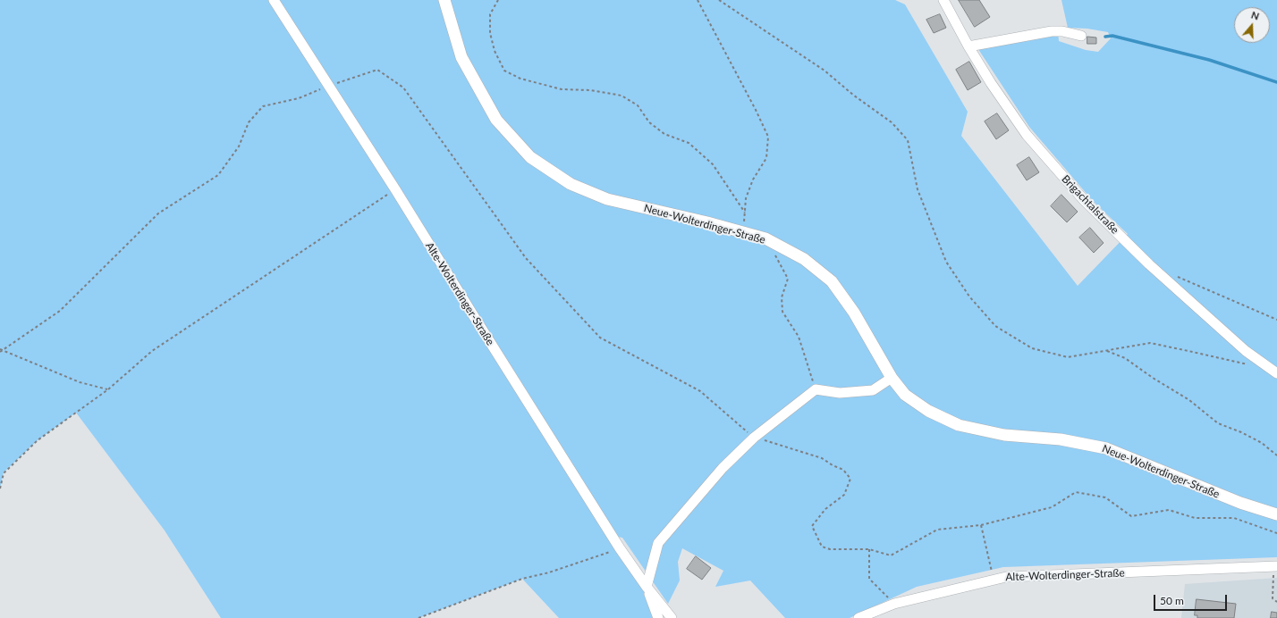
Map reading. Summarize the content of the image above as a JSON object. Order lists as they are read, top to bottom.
{
  "streets": {
    "main road": ["Neue-Wolterdinger-Straße"],
    "street": ["Brigachtalstraße", "Alte-Wolterdinger-Straße"]
  },
  "scale_bar": "50 m",
  "north": "top"
}
